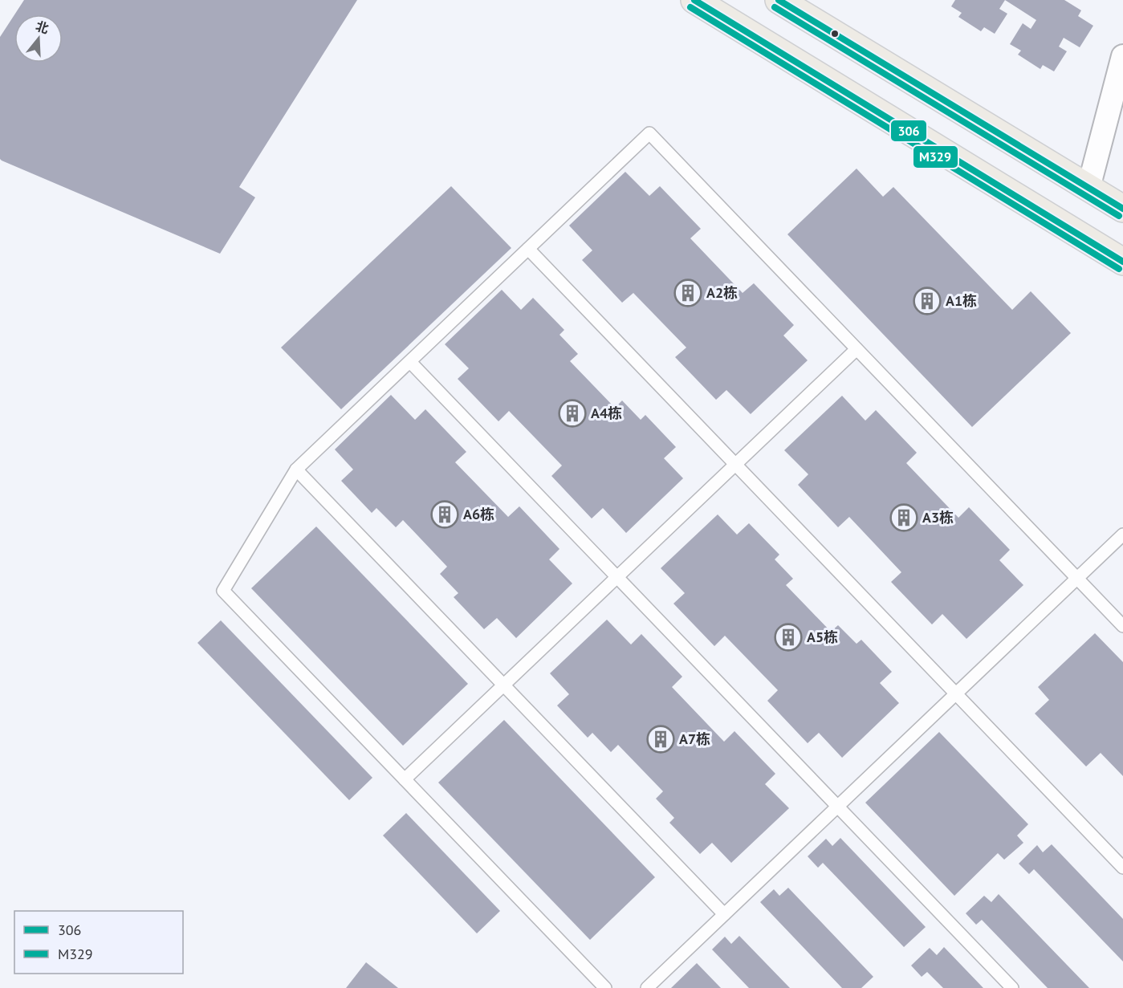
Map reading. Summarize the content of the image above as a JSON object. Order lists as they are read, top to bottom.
{
  "places": {
    "building": [
      "A2栋",
      "A1栋",
      "A4栋",
      "A6栋",
      "A3栋",
      "A5栋",
      "A7栋"
    ]
  },
  "lines": ["transit line 306", "transit line M329"],
  "legend": ["306", "M329"],
  "north": "top"
}
